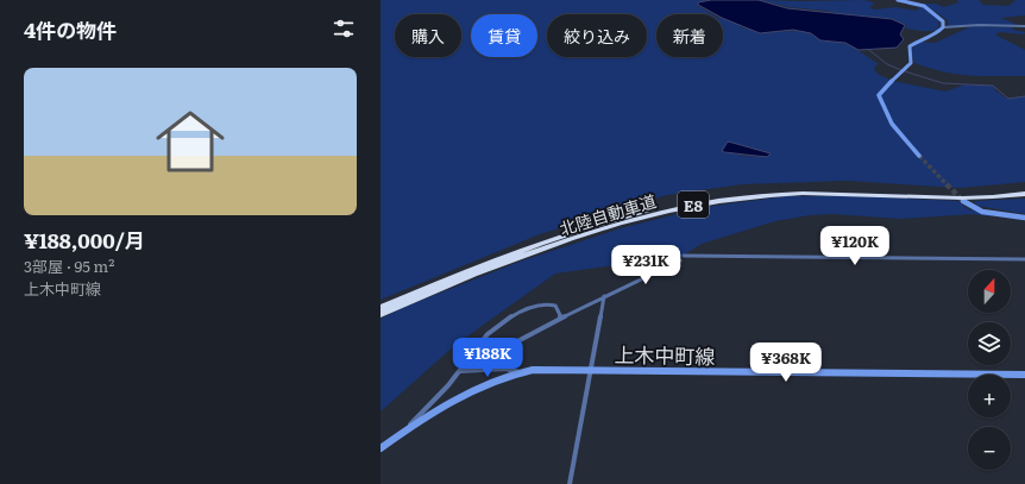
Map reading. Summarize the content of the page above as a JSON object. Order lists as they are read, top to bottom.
{
  "streets": {
    "highway": ["E8", "北陸自動車道"],
    "main road": ["上木中町線"]
  },
  "north": "top",
  "page": {
    "heading": "4件の物件",
    "chip": [
      "購入",
      "賃貸",
      "絞り込み",
      "新着"
    ],
    "list": [
      {
        "name": "¥188,000/月",
        "note": "3部屋 · 95 m² · 上木中町線"
      }
    ],
    "price": [
      "¥120K",
      "¥231K",
      "¥188K",
      "¥368K"
    ],
    "map_buttons": ["+", "−"]
  }
}
